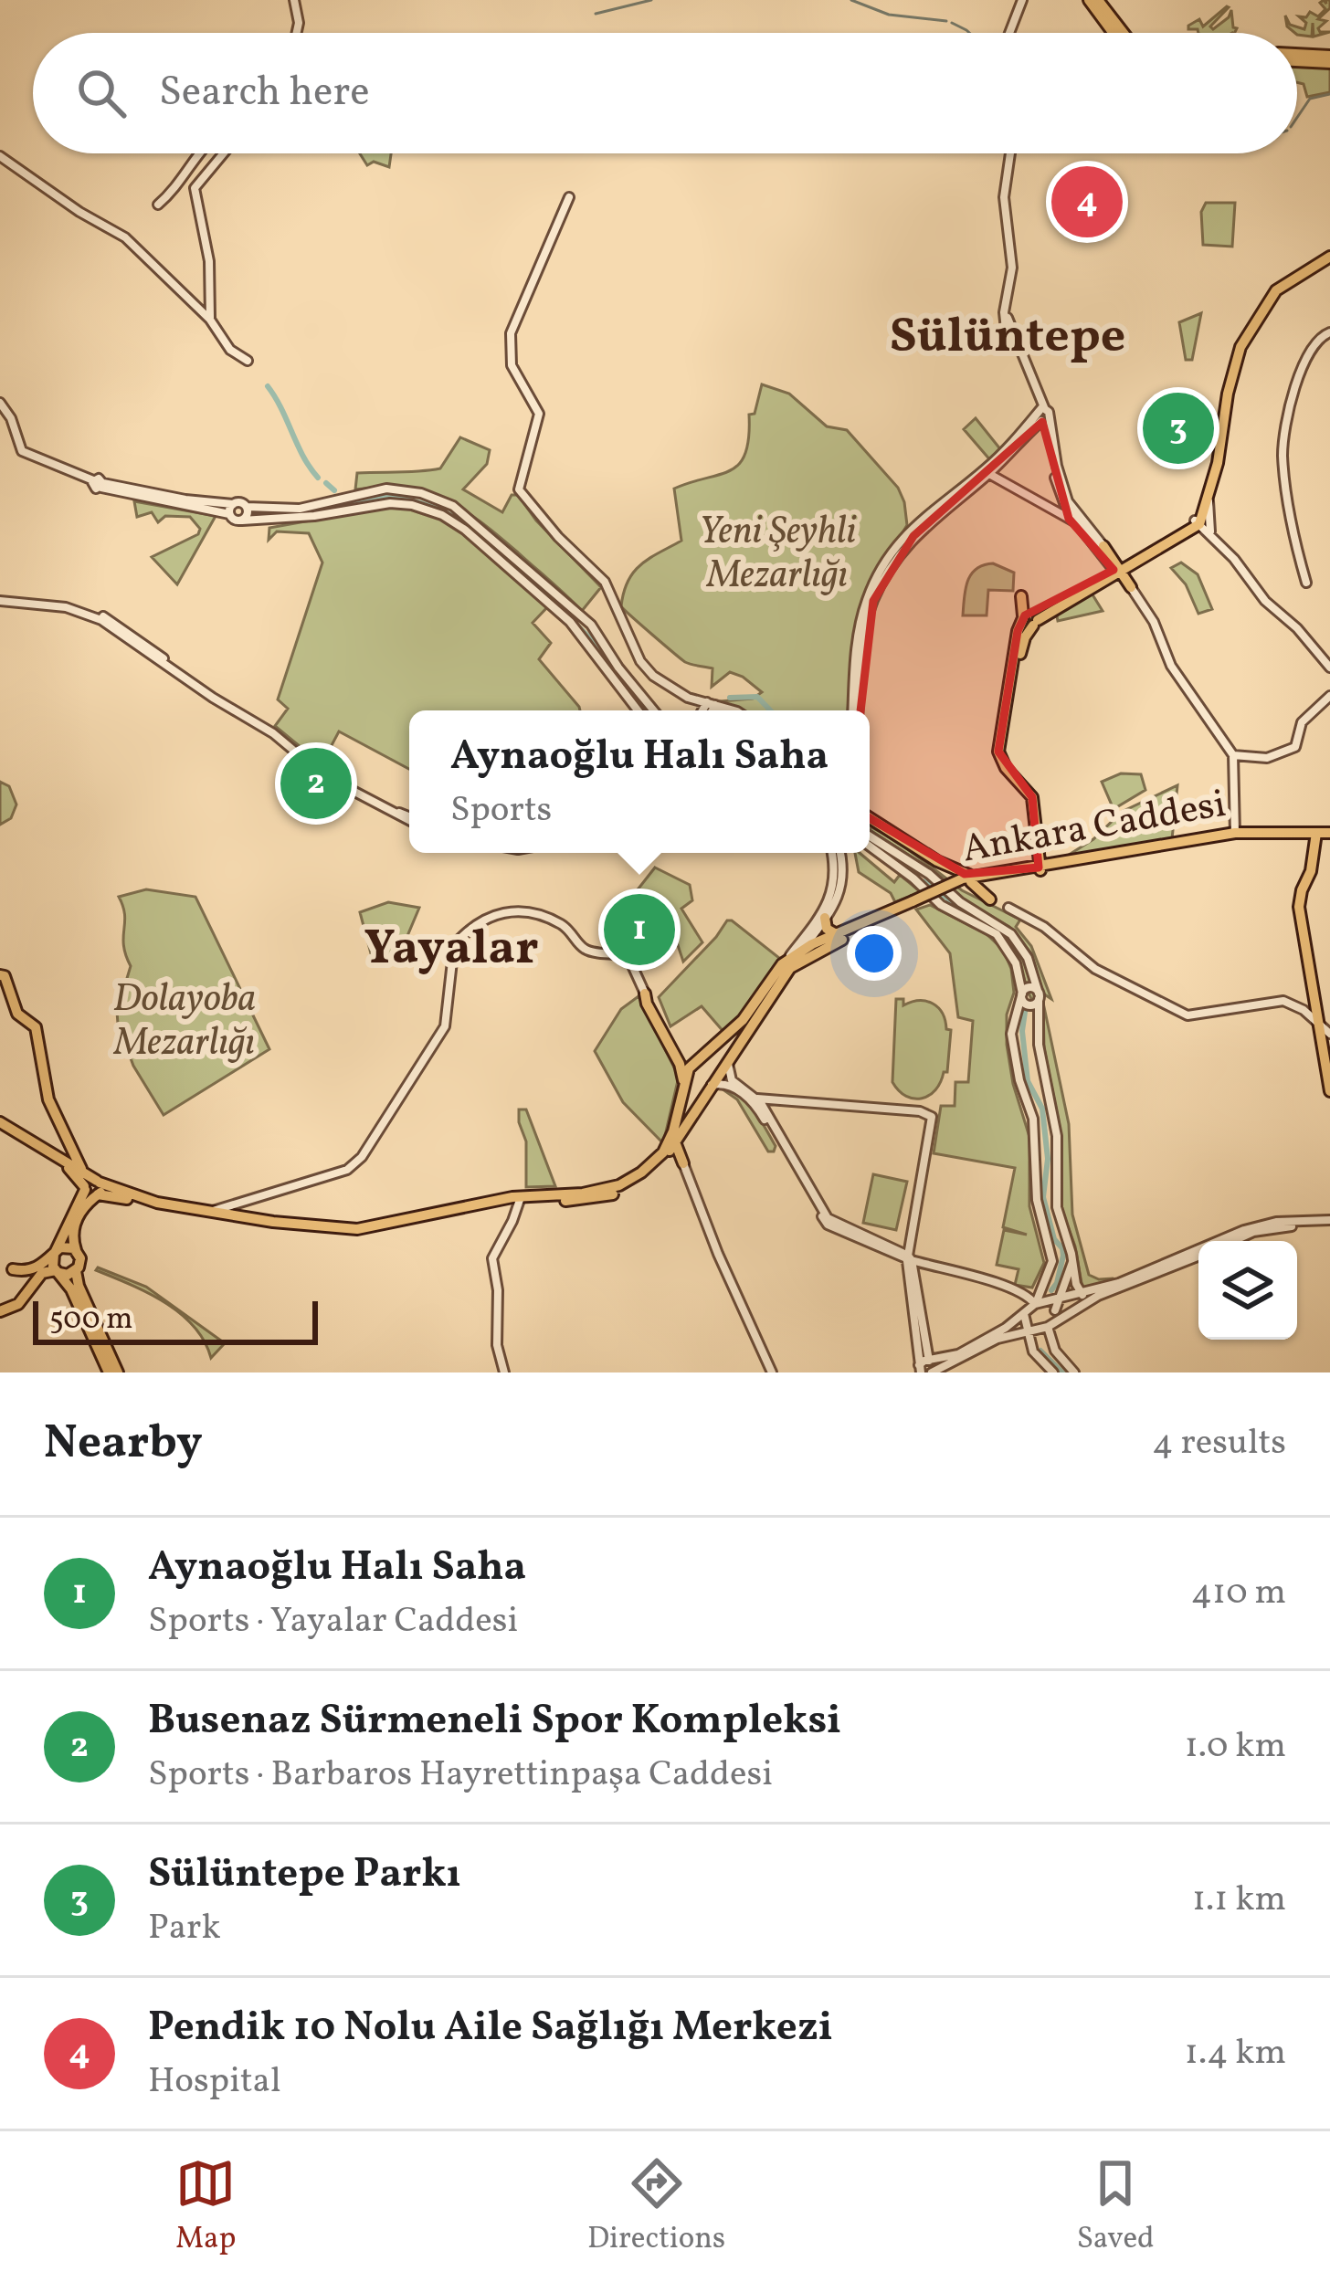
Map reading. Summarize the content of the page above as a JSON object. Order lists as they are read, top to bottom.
{
  "streets": {
    "main road": ["Ankara Caddesi"]
  },
  "districts": ["Sülüntepe", "Yayalar"],
  "parks": ["Yeni Şeyhli Mezarlığı", "Dolayoba Mezarlığı"],
  "scale_bar": "500 m",
  "page": {
    "search": "Search here",
    "pins": [
      "4",
      "3",
      "2",
      "1"
    ],
    "popup": ["Aynaoğlu Halı Saha", "Sports"],
    "scale": "500 m",
    "heading": ["Nearby", "4 results"],
    "list": [
      {
        "mark": "1",
        "name": "Aynaoğlu Halı Saha",
        "note": "Sports · Yayalar Caddesi",
        "value": "410 m"
      },
      {
        "mark": "2",
        "name": "Busenaz Sürmeneli Spor Kompleksi",
        "note": "Sports · Barbaros Hayrettinpaşa Caddesi",
        "value": "1.0 km"
      },
      {
        "mark": "3",
        "name": "Sülüntepe Parkı",
        "note": "Park",
        "value": "1.1 km"
      },
      {
        "mark": "4",
        "name": "Pendik 10 Nolu Aile Sağlığı Merkezi",
        "note": "Hospital",
        "value": "1.4 km"
      }
    ],
    "nav": ["Map", "Directions", "Saved"]
  }
}
